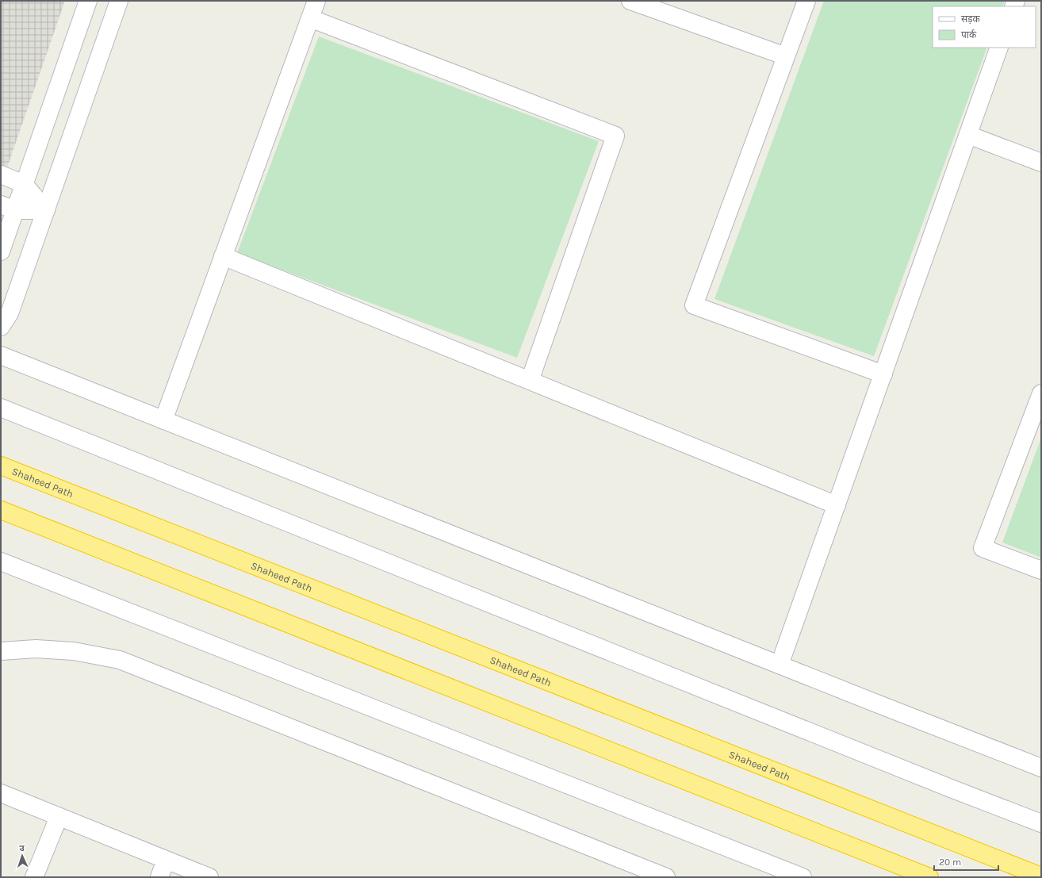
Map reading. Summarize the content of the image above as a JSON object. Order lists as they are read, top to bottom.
{
  "streets": {
    "highway": ["Shaheed Path"]
  },
  "legend": ["सड़क", "पार्क"],
  "scale_bar": "20 m",
  "north": "top"
}
